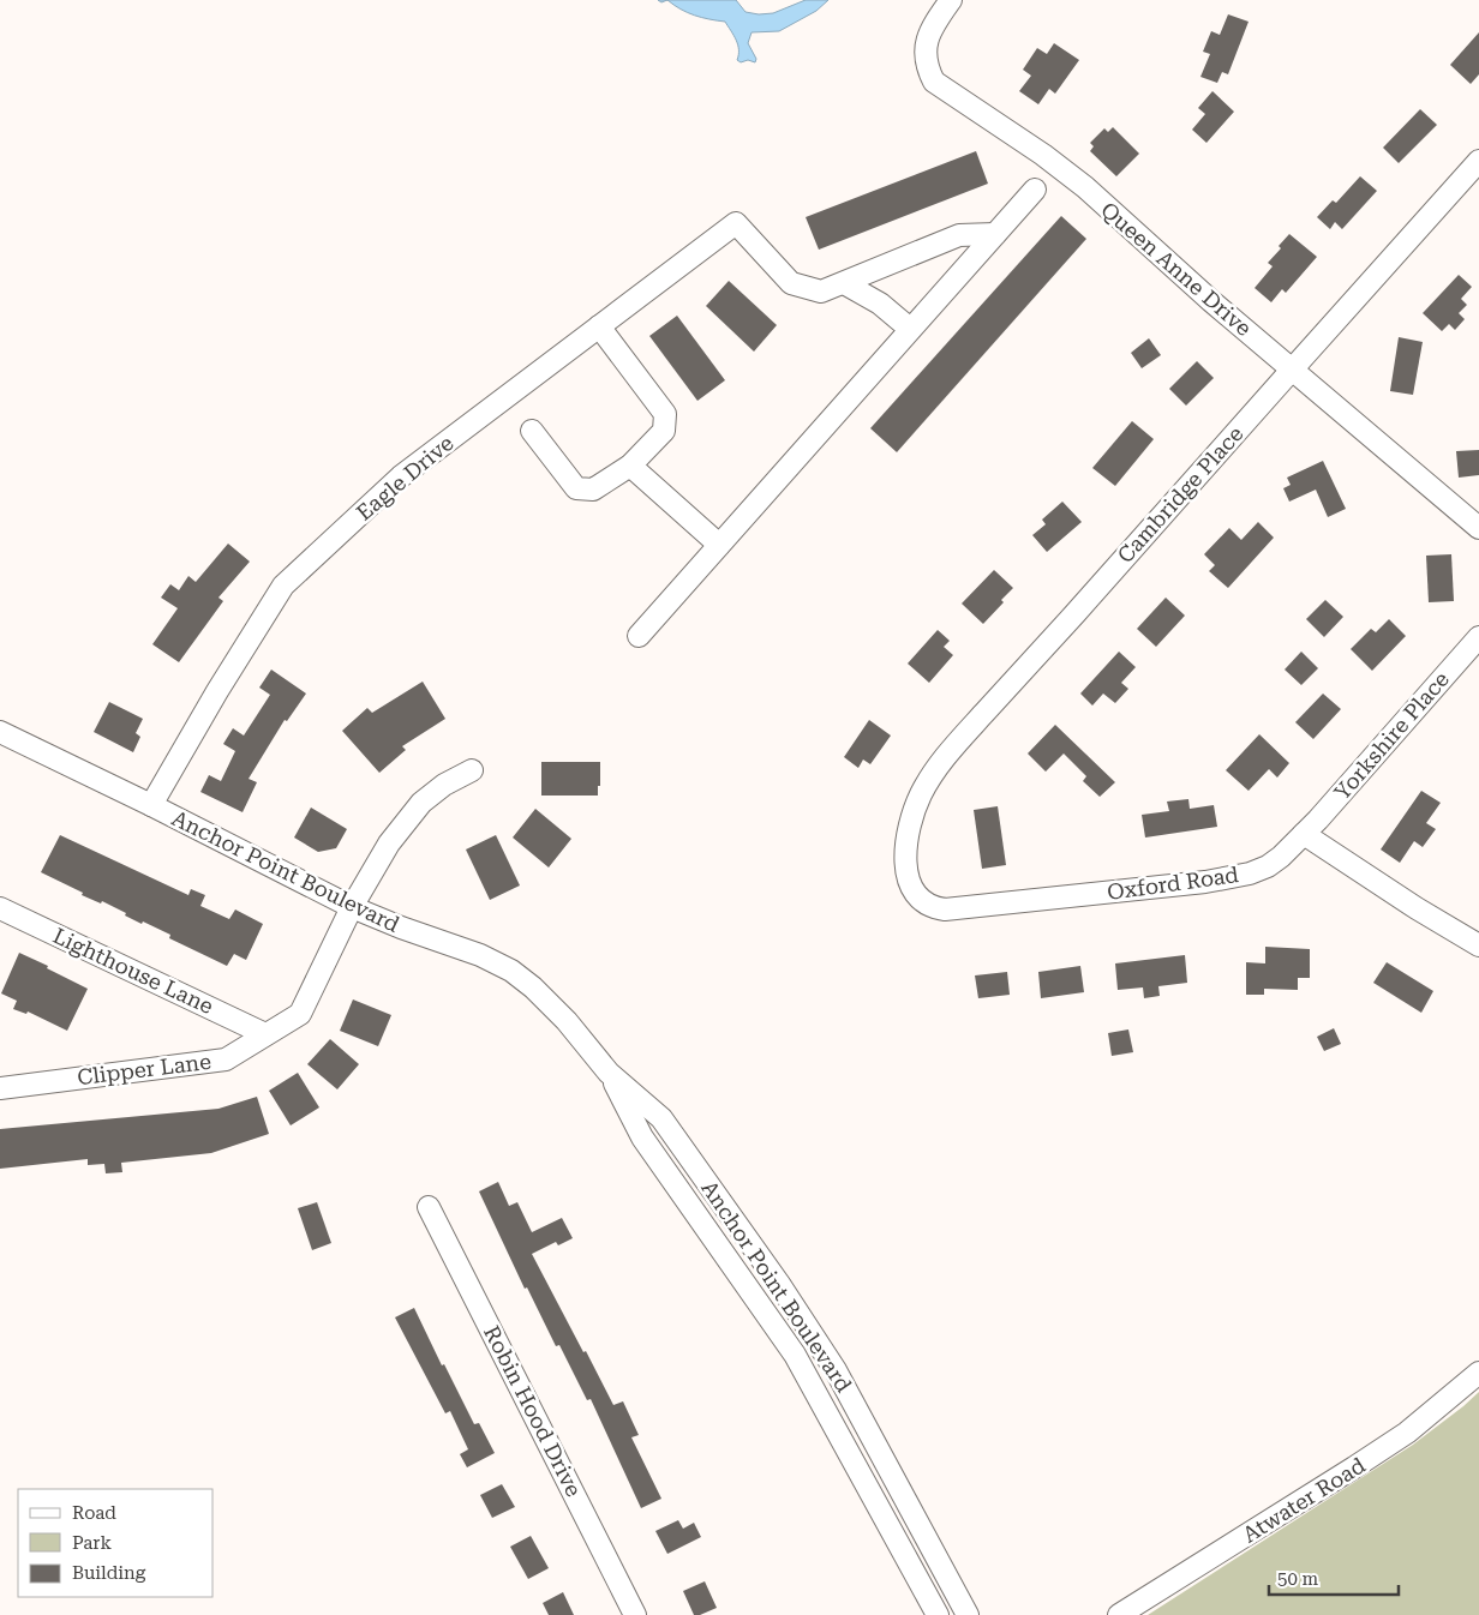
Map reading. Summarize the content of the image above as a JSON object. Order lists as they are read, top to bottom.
{
  "streets": {
    "street": [
      "Queen Anne Drive",
      "Eagle Drive",
      "Cambridge Place",
      "Yorkshire Place",
      "Anchor Point Boulevard",
      "Oxford Road",
      "Lighthouse Lane",
      "Clipper Lane",
      "Robin Hood Drive",
      "Atwater Road"
    ]
  },
  "crossings": [
    ["Queen Anne Drive", "Cambridge Place"],
    ["Eagle Drive", "Anchor Point Boulevard"],
    ["Cambridge Place", "Oxford Road"],
    ["Yorkshire Place", "Oxford Road"],
    ["Anchor Point Boulevard", "Clipper Lane"],
    ["Lighthouse Lane", "Clipper Lane"]
  ],
  "legend": ["Road", "Park", "Building"],
  "scale_bar": "50 m"
}
